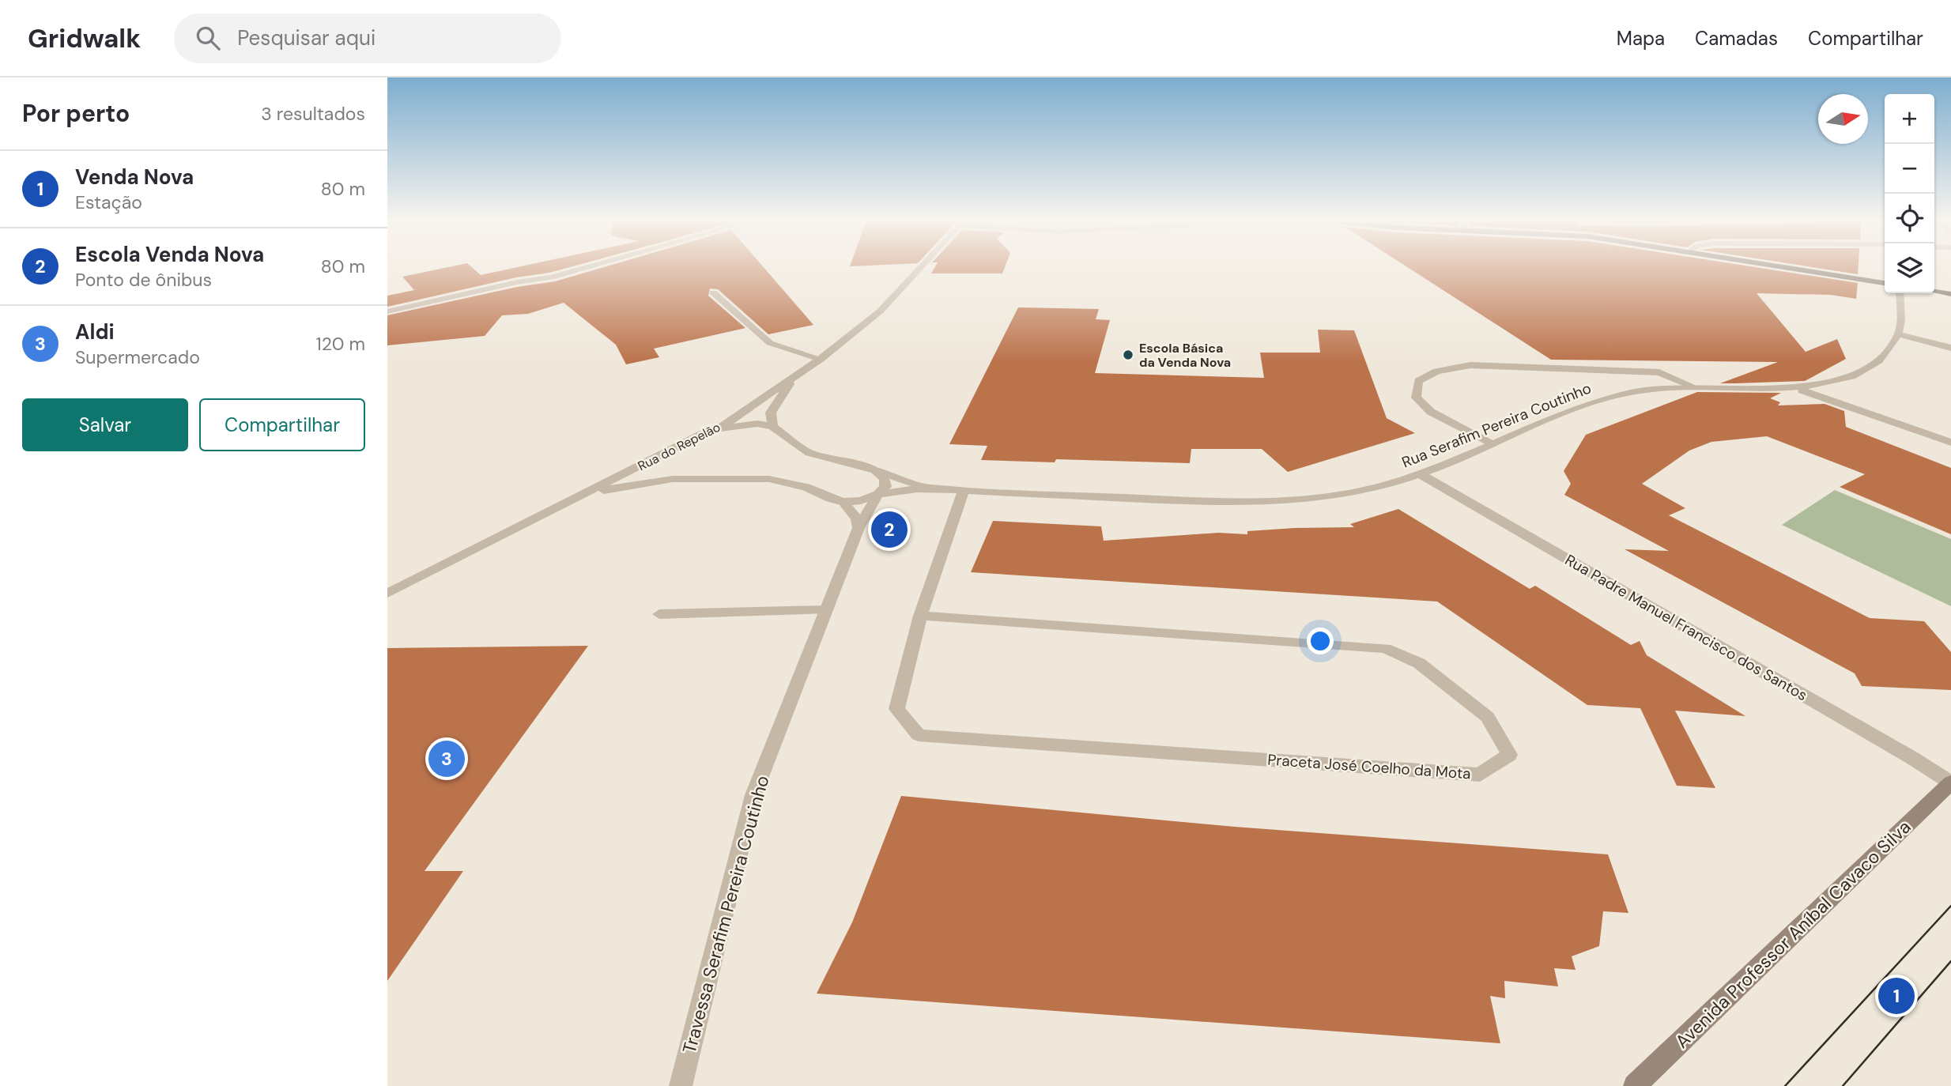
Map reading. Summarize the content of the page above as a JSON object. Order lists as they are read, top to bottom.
{
  "streets": {
    "main road": ["Avenida Professor Aníbal Cavaco Silva"],
    "street": [
      "Rua Serafim Pereira Coutinho",
      "Rua do Repelão",
      "Rua Padre Manuel Francisco dos Santos",
      "Praceta José Coelho da Mota",
      "Travessa Serafim Pereira Coutinho"
    ]
  },
  "crossings": [
    ["Rua Serafim Pereira Coutinho", "Rua Padre Manuel Francisco dos Santos"],
    ["Rua Serafim Pereira Coutinho", "Praceta José Coelho da Mota"],
    ["Rua Serafim Pereira Coutinho", "Travessa Serafim Pereira Coutinho"],
    ["Rua Padre Manuel Francisco dos Santos", "Avenida Professor Aníbal Cavaco Silva"]
  ],
  "places": ["Escola Básica da Venda Nova"],
  "north": "right",
  "page": {
    "header": "Gridwalk",
    "search": "Pesquisar aqui",
    "nav": ["Mapa", "Camadas", "Compartilhar"],
    "heading": ["Por perto", "3 resultados"],
    "map_buttons": ["+", "−"],
    "list": [
      {
        "mark": "1",
        "name": "Venda Nova",
        "note": "Estação",
        "value": "80 m"
      },
      {
        "mark": "2",
        "name": "Escola Venda Nova",
        "note": "Ponto de ônibus",
        "value": "80 m"
      },
      {
        "mark": "3",
        "name": "Aldi",
        "note": "Supermercado",
        "value": "120 m"
      }
    ],
    "buttons": ["Salvar", "Compartilhar"],
    "pins": ["2", "3", "1"]
  }
}
